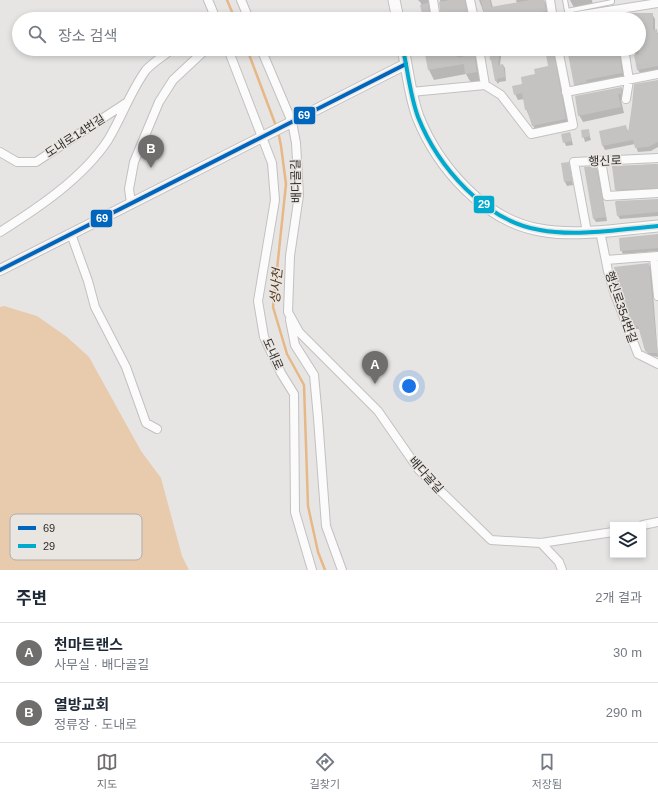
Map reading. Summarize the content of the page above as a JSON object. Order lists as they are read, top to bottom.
{
  "streets": {
    "street": [
      "도내로14번길",
      "행신로",
      "배다골길",
      "행신로354번길",
      "도내로"
    ]
  },
  "water": ["성사천"],
  "lines": ["transit line 29", "transit line 69"],
  "legend": ["69", "29"],
  "page": {
    "search": "장소 검색",
    "pins": ["B", "A"],
    "heading": ["주변", "2개 결과"],
    "list": [
      {
        "mark": "A",
        "name": "천마트랜스",
        "note": "사무실 · 배다골길",
        "value": "30 m"
      },
      {
        "mark": "B",
        "name": "열방교회",
        "note": "정류장 · 도내로",
        "value": "290 m"
      }
    ],
    "nav": ["지도", "길찾기", "저장됨"]
  }
}
